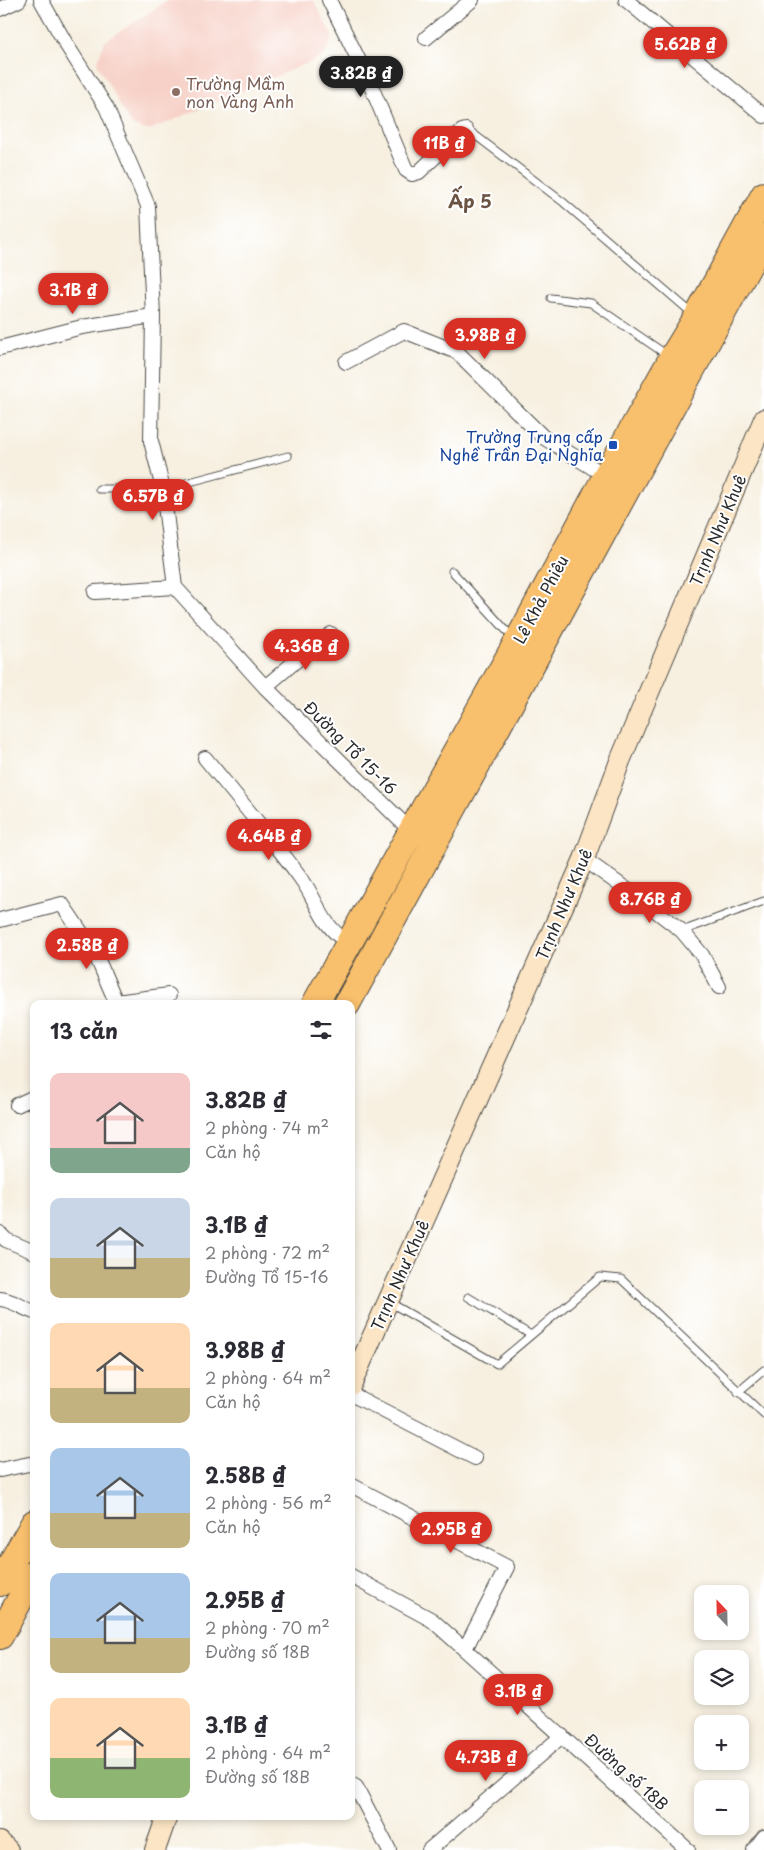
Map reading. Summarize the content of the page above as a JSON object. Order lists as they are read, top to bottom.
{
  "streets": {
    "highway": ["Lê Khả Phiêu"],
    "street": ["Trịnh Như Khuê", "Đường Tổ 15-16", "Đường số 18B"]
  },
  "crossings": [
    ["Lê Khả Phiêu", "Đường Tổ 15-16"]
  ],
  "districts": ["Ấp 5"],
  "places": {
    "other": ["Trường Mầm non Vàng Anh"],
    "transit": ["Trường Trung cấp Nghề Trần Đại Nghĩa"]
  },
  "north": "top",
  "page": {
    "price": [
      "5.62B ₫",
      "3.82B ₫",
      "11B ₫",
      "3.1B ₫",
      "3.98B ₫",
      "6.57B ₫",
      "4.36B ₫",
      "4.64B ₫",
      "8.76B ₫",
      "2.58B ₫",
      "2.95B ₫",
      "3.1B ₫",
      "4.73B ₫"
    ],
    "heading": "13 căn",
    "list": [
      {
        "name": "3.82B ₫",
        "note": "2 phòng · 74 m² · Căn hộ"
      },
      {
        "name": "3.1B ₫",
        "note": "2 phòng · 72 m² · Đường Tổ 15-16"
      },
      {
        "name": "3.98B ₫",
        "note": "2 phòng · 64 m² · Căn hộ"
      },
      {
        "name": "2.58B ₫",
        "note": "2 phòng · 56 m² · Căn hộ"
      },
      {
        "name": "2.95B ₫",
        "note": "2 phòng · 70 m² · Đường số 18B"
      },
      {
        "name": "3.1B ₫",
        "note": "2 phòng · 64 m² · Đường số 18B"
      }
    ],
    "map_buttons": ["+", "−"]
  }
}
